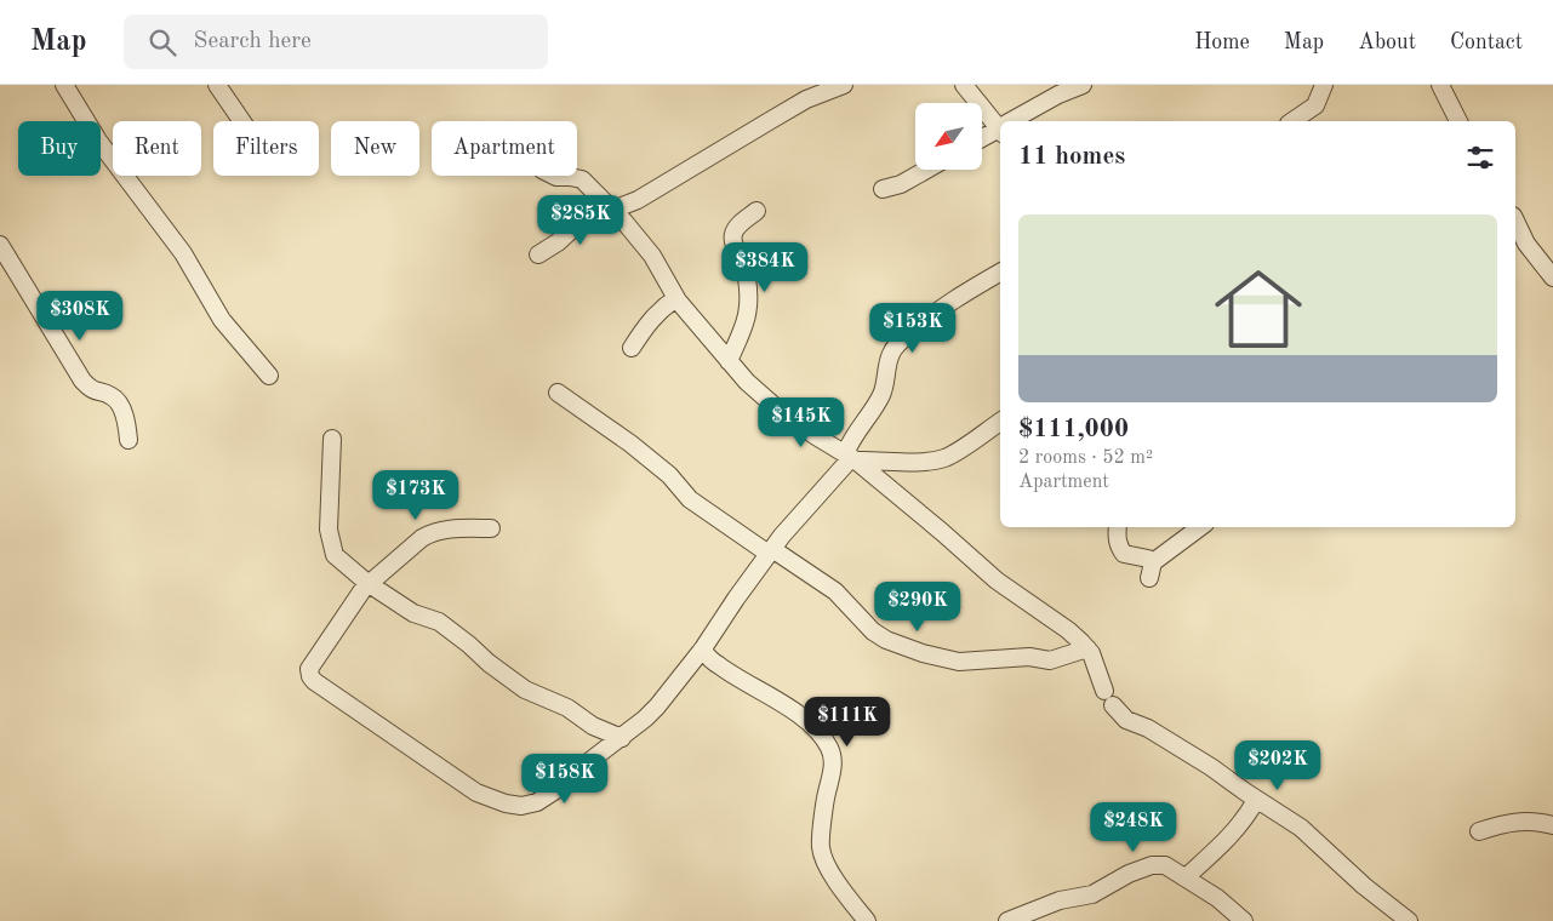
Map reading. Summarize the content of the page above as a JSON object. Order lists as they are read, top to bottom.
{
  "north": "bottom left",
  "page": {
    "header": "Map",
    "search": "Search here",
    "nav": [
      "Home",
      "Map",
      "About",
      "Contact"
    ],
    "chip": [
      "Buy",
      "Rent",
      "Filters",
      "New",
      "Apartment"
    ],
    "heading": "11 homes",
    "list": [
      {
        "name": "$111,000",
        "note": "2 rooms · 52 m² · Apartment"
      }
    ],
    "price": [
      "$285K",
      "$384K",
      "$308K",
      "$153K",
      "$145K",
      "$173K",
      "$290K",
      "$111K",
      "$202K",
      "$158K",
      "$248K"
    ]
  }
}
